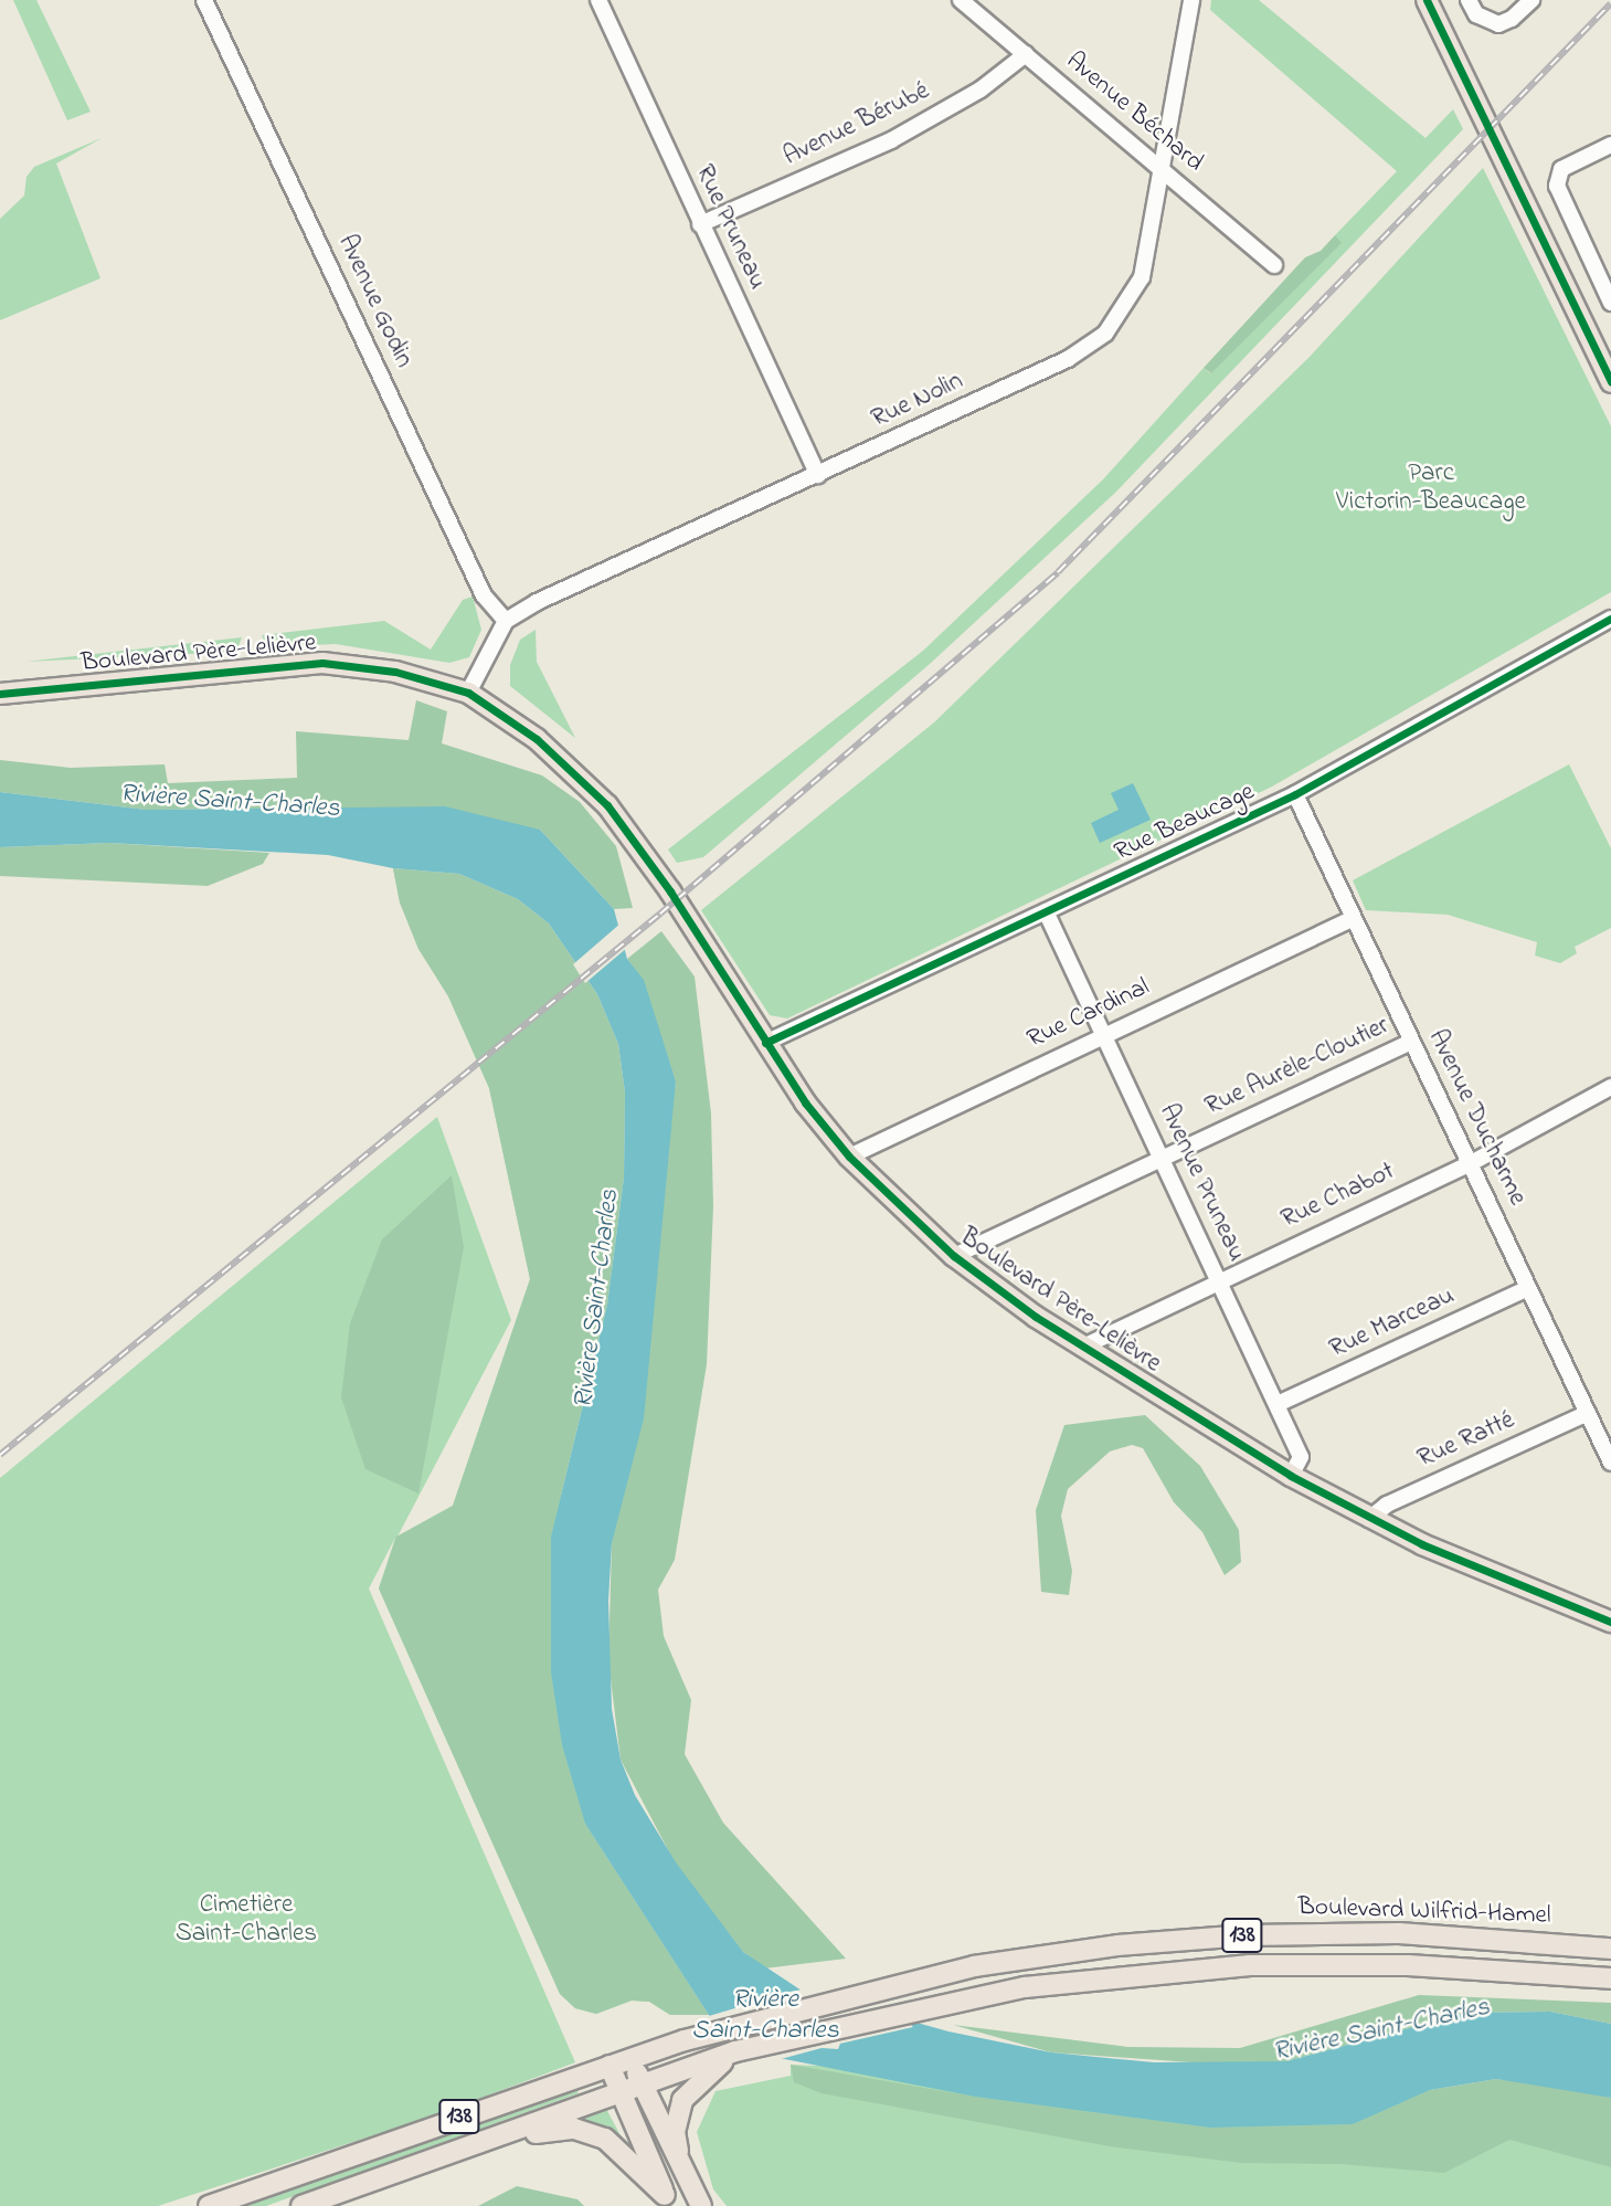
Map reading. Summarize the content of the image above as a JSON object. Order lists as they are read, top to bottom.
{
  "streets": {
    "main road": ["Boulevard Père-Lelièvre", "Boulevard Wilfrid-Hamel", "138"],
    "street": [
      "Avenue Béchard",
      "Avenue Bérubé",
      "Rue Pruneau",
      "Avenue Godin",
      "Rue Nolin",
      "Rue Beaucage",
      "Rue Cardinal",
      "Rue Aurèle-Cloutier",
      "Avenue Ducharme",
      "Avenue Pruneau",
      "Rue Chabot",
      "Rue Marceau",
      "Rue Ratté"
    ]
  },
  "crossings": [
    ["Avenue Béchard", "Avenue Bérubé"],
    ["Avenue Béchard", "Rue Nolin"],
    ["Avenue Bérubé", "Rue Pruneau"],
    ["Rue Pruneau", "Rue Nolin"],
    ["Avenue Godin", "Rue Nolin"],
    ["Boulevard Père-Lelièvre", "Rue Beaucage"],
    ["Boulevard Père-Lelièvre", "Rue Cardinal"],
    ["Boulevard Père-Lelièvre", "Rue Aurèle-Cloutier"],
    ["Boulevard Père-Lelièvre", "Avenue Pruneau"],
    ["Boulevard Père-Lelièvre", "Rue Chabot"],
    ["Boulevard Père-Lelièvre", "Rue Ratté"],
    ["Rue Beaucage", "Avenue Ducharme"],
    ["Rue Beaucage", "Avenue Pruneau"],
    ["Rue Cardinal", "Avenue Ducharme"],
    ["Rue Cardinal", "Avenue Pruneau"],
    ["Rue Aurèle-Cloutier", "Avenue Ducharme"],
    ["Rue Aurèle-Cloutier", "Avenue Pruneau"],
    ["Avenue Ducharme", "Rue Chabot"],
    ["Avenue Ducharme", "Rue Marceau"],
    ["Avenue Ducharme", "Rue Ratté"],
    ["Avenue Pruneau", "Rue Chabot"],
    ["Avenue Pruneau", "Rue Marceau"]
  ],
  "water": ["Rivière Saint-Charles"],
  "parks": ["Parc Victorin-Beaucage", "Cimetière Saint-Charles"]
}
